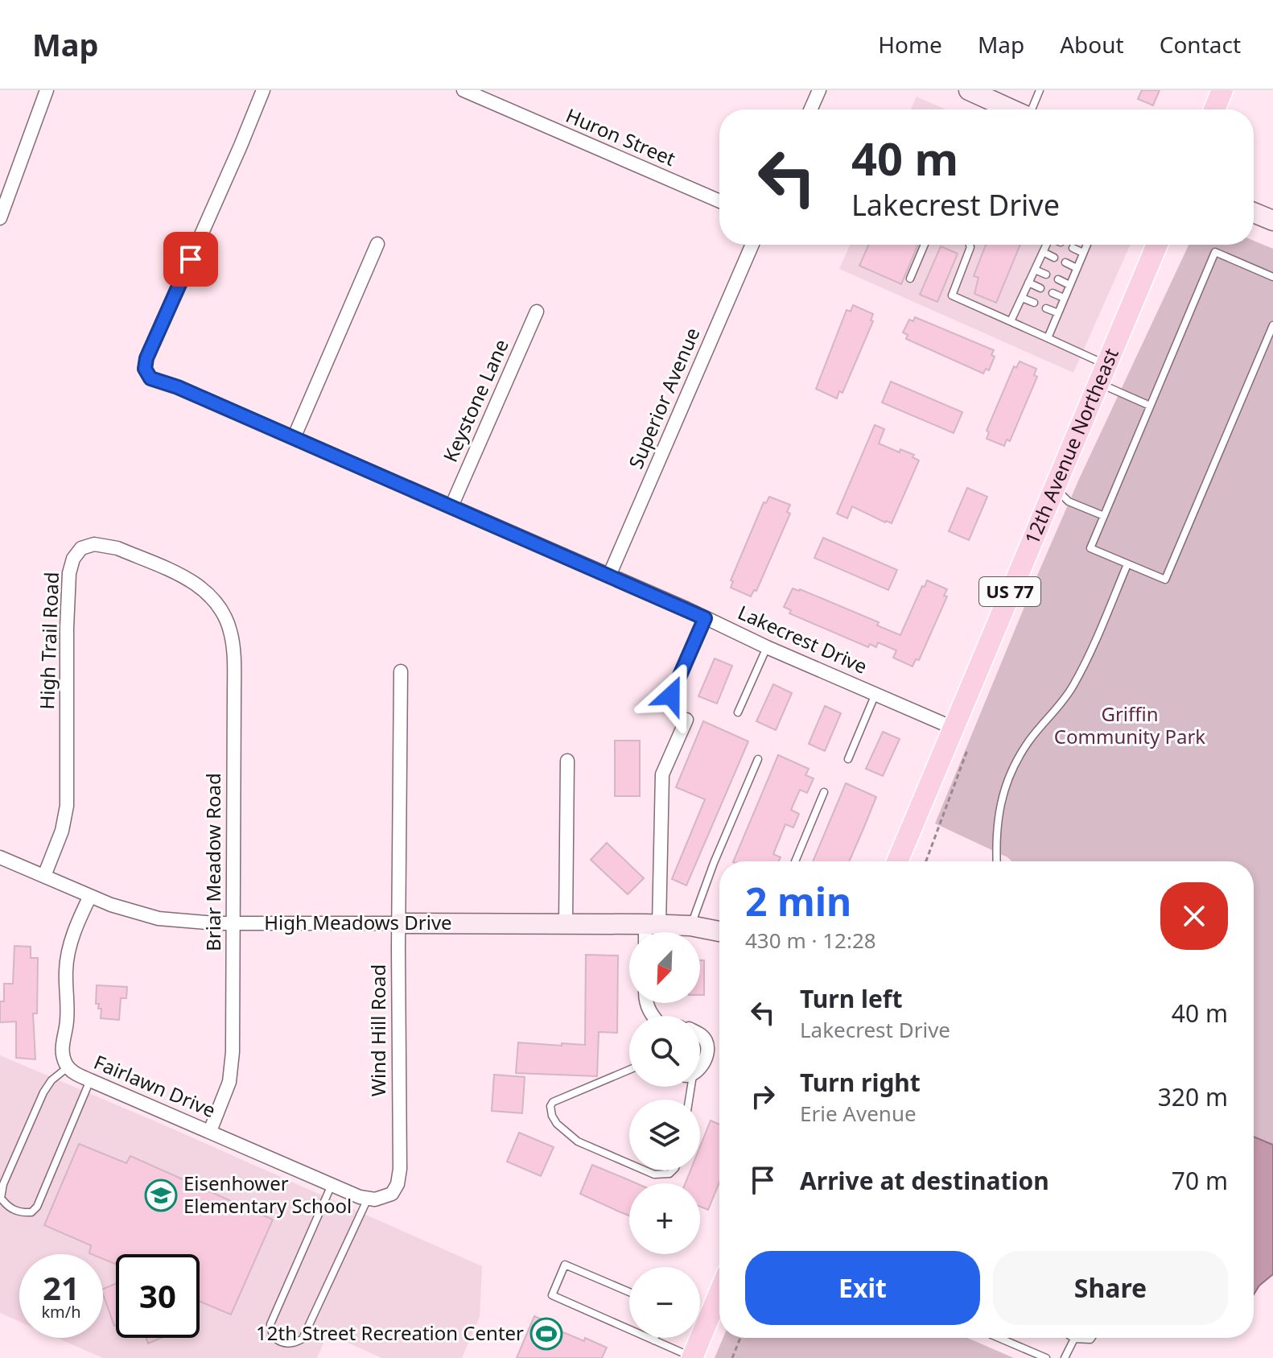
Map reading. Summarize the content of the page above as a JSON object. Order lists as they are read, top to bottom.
{
  "streets": {
    "main road": ["12th Avenue Northeast", "US 77"],
    "street": [
      "Huron Street",
      "Superior Avenue",
      "Keystone Lane",
      "Lakecrest Drive",
      "High Trail Road",
      "Briar Meadow Road",
      "High Meadows Drive",
      "Wind Hill Road",
      "Fairlawn Drive"
    ]
  },
  "crossings": [
    ["Superior Avenue", "Lakecrest Drive"],
    ["Keystone Lane", "Lakecrest Drive"],
    ["12th Avenue Northeast", "Lakecrest Drive"],
    ["High Trail Road", "Briar Meadow Road"],
    ["High Trail Road", "High Meadows Drive"],
    ["Briar Meadow Road", "High Meadows Drive"],
    ["Briar Meadow Road", "Fairlawn Drive"],
    ["High Meadows Drive", "Wind Hill Road"],
    ["High Meadows Drive", "Fairlawn Drive"],
    ["Wind Hill Road", "Fairlawn Drive"]
  ],
  "parks": ["Griffin Community Park"],
  "places": {
    "school or university": ["Eisenhower Elementary School"],
    "sports": ["12th Street Recreation Center"]
  },
  "north": "bottom left",
  "page": {
    "header": "Map",
    "nav": [
      "Home",
      "Map",
      "About",
      "Contact"
    ],
    "turn": ["40 m", "Lakecrest Drive"],
    "heading": ["2 min", "430 m · 12:28"],
    "map_buttons": ["+", "−"],
    "list": [
      {
        "name": "Turn left",
        "note": "Lakecrest Drive",
        "value": "40 m"
      },
      {
        "name": "Turn right",
        "note": "Erie Avenue",
        "value": "320 m"
      },
      {
        "name": "Arrive at destination",
        "value": "70 m"
      }
    ],
    "buttons": ["Exit", "Share"],
    "speed": "21 km/h",
    "limit": "30"
  }
}
